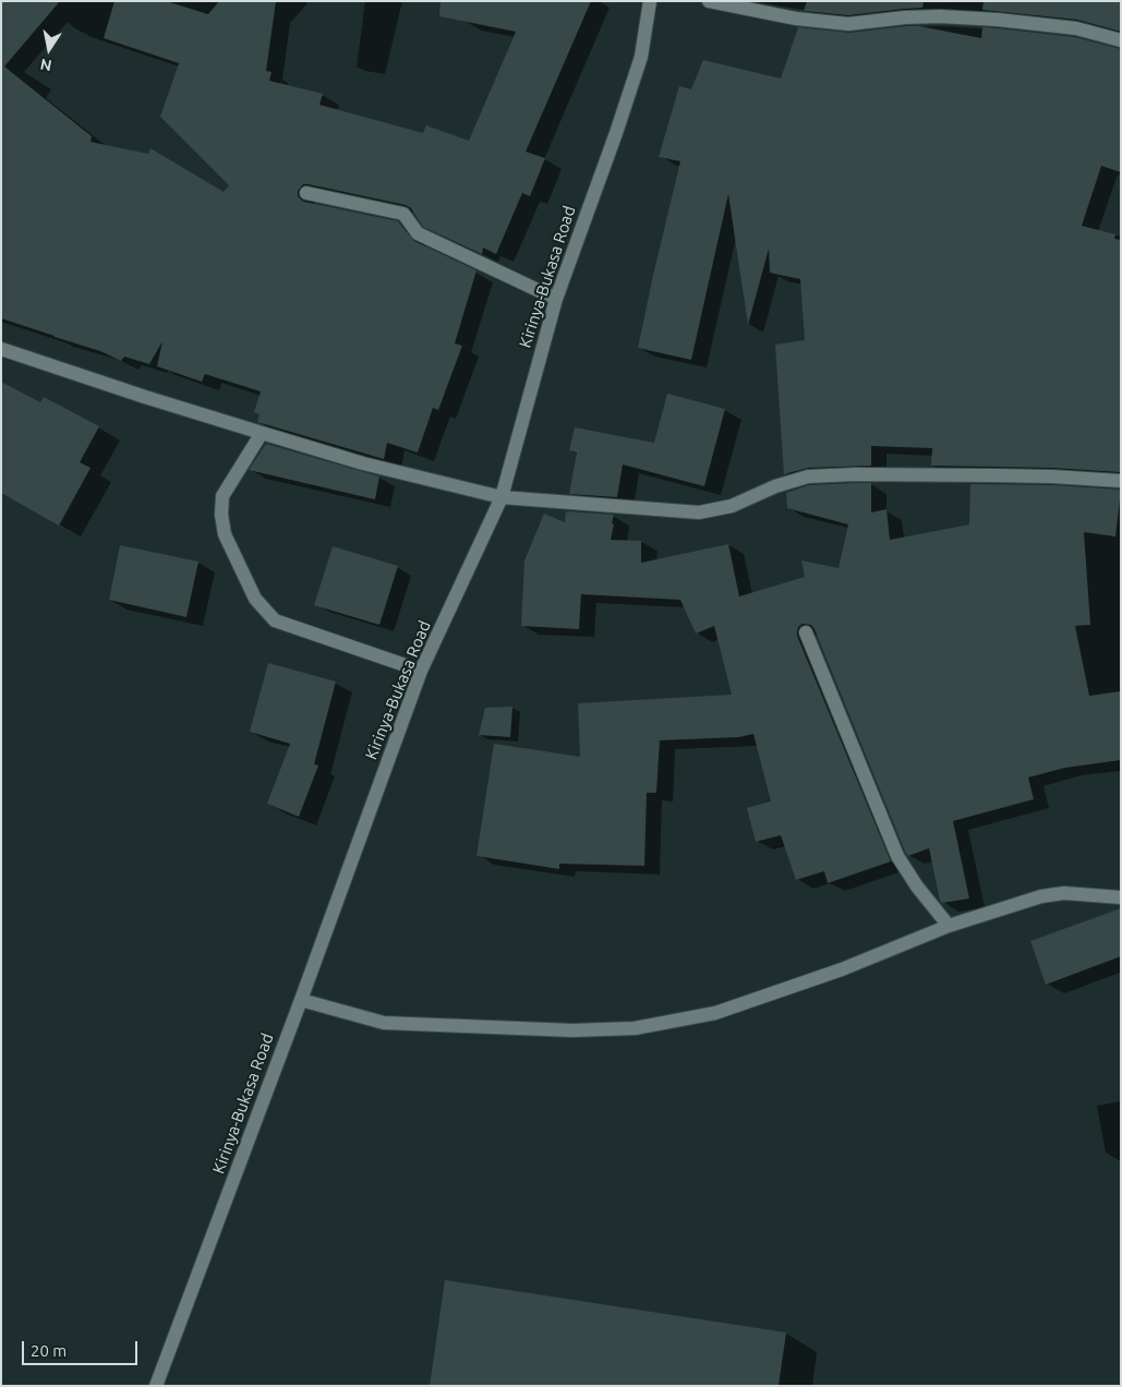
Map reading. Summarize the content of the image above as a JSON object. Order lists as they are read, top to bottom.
{
  "streets": {
    "street": ["Kirinya-Bukasa Road"]
  },
  "scale_bar": "20 m",
  "north": "bottom"
}
